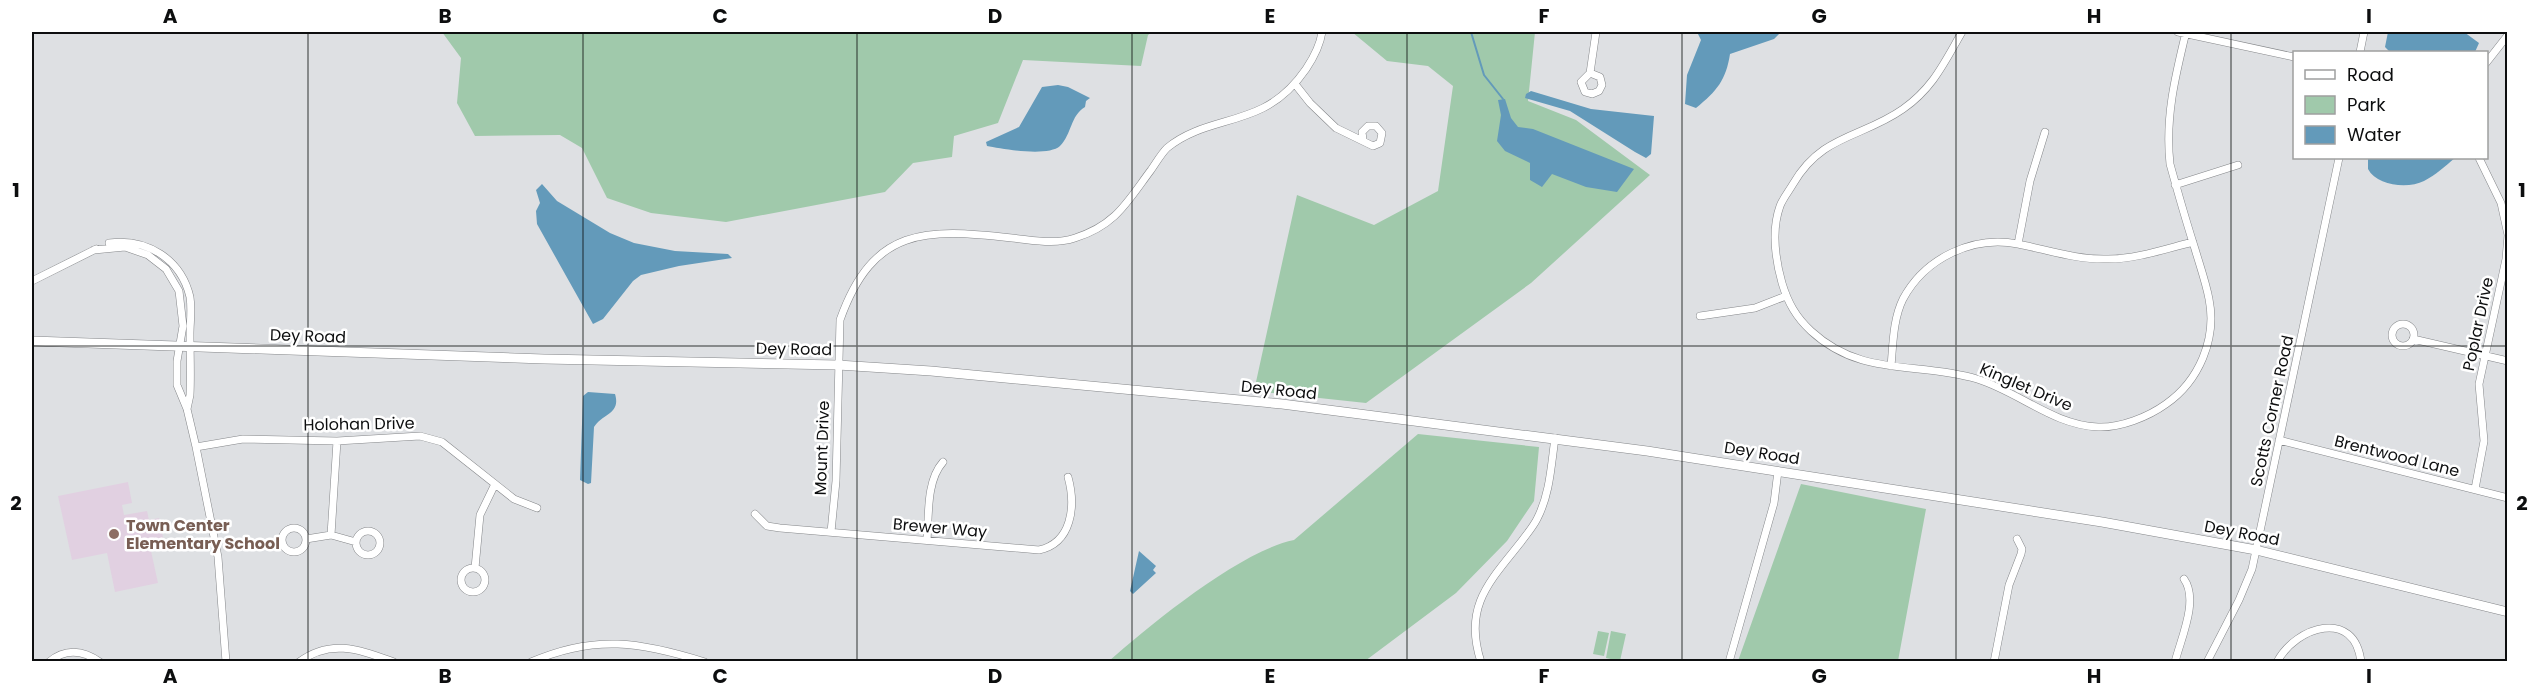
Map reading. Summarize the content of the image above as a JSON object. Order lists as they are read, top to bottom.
{
  "streets": {
    "main road": ["Dey Road"],
    "street": [
      "Poplar Drive",
      "Kinglet Drive",
      "Scotts Corner Road",
      "Holohan Drive",
      "Mount Drive",
      "Brentwood Lane",
      "Brewer Way"
    ]
  },
  "crossings": [
    ["Poplar Drive", "Brentwood Lane"],
    ["Dey Road", "Scotts Corner Road"],
    ["Dey Road", "Mount Drive"],
    ["Scotts Corner Road", "Brentwood Lane"],
    ["Mount Drive", "Brewer Way"]
  ],
  "places": ["Town Center Elementary School"],
  "legend": ["Road", "Park", "Water"],
  "grid": {
    "columns": [
      "A",
      "B",
      "C",
      "D",
      "E",
      "F",
      "G",
      "H",
      "I"
    ],
    "rows": ["1", "2"]
  }
}
